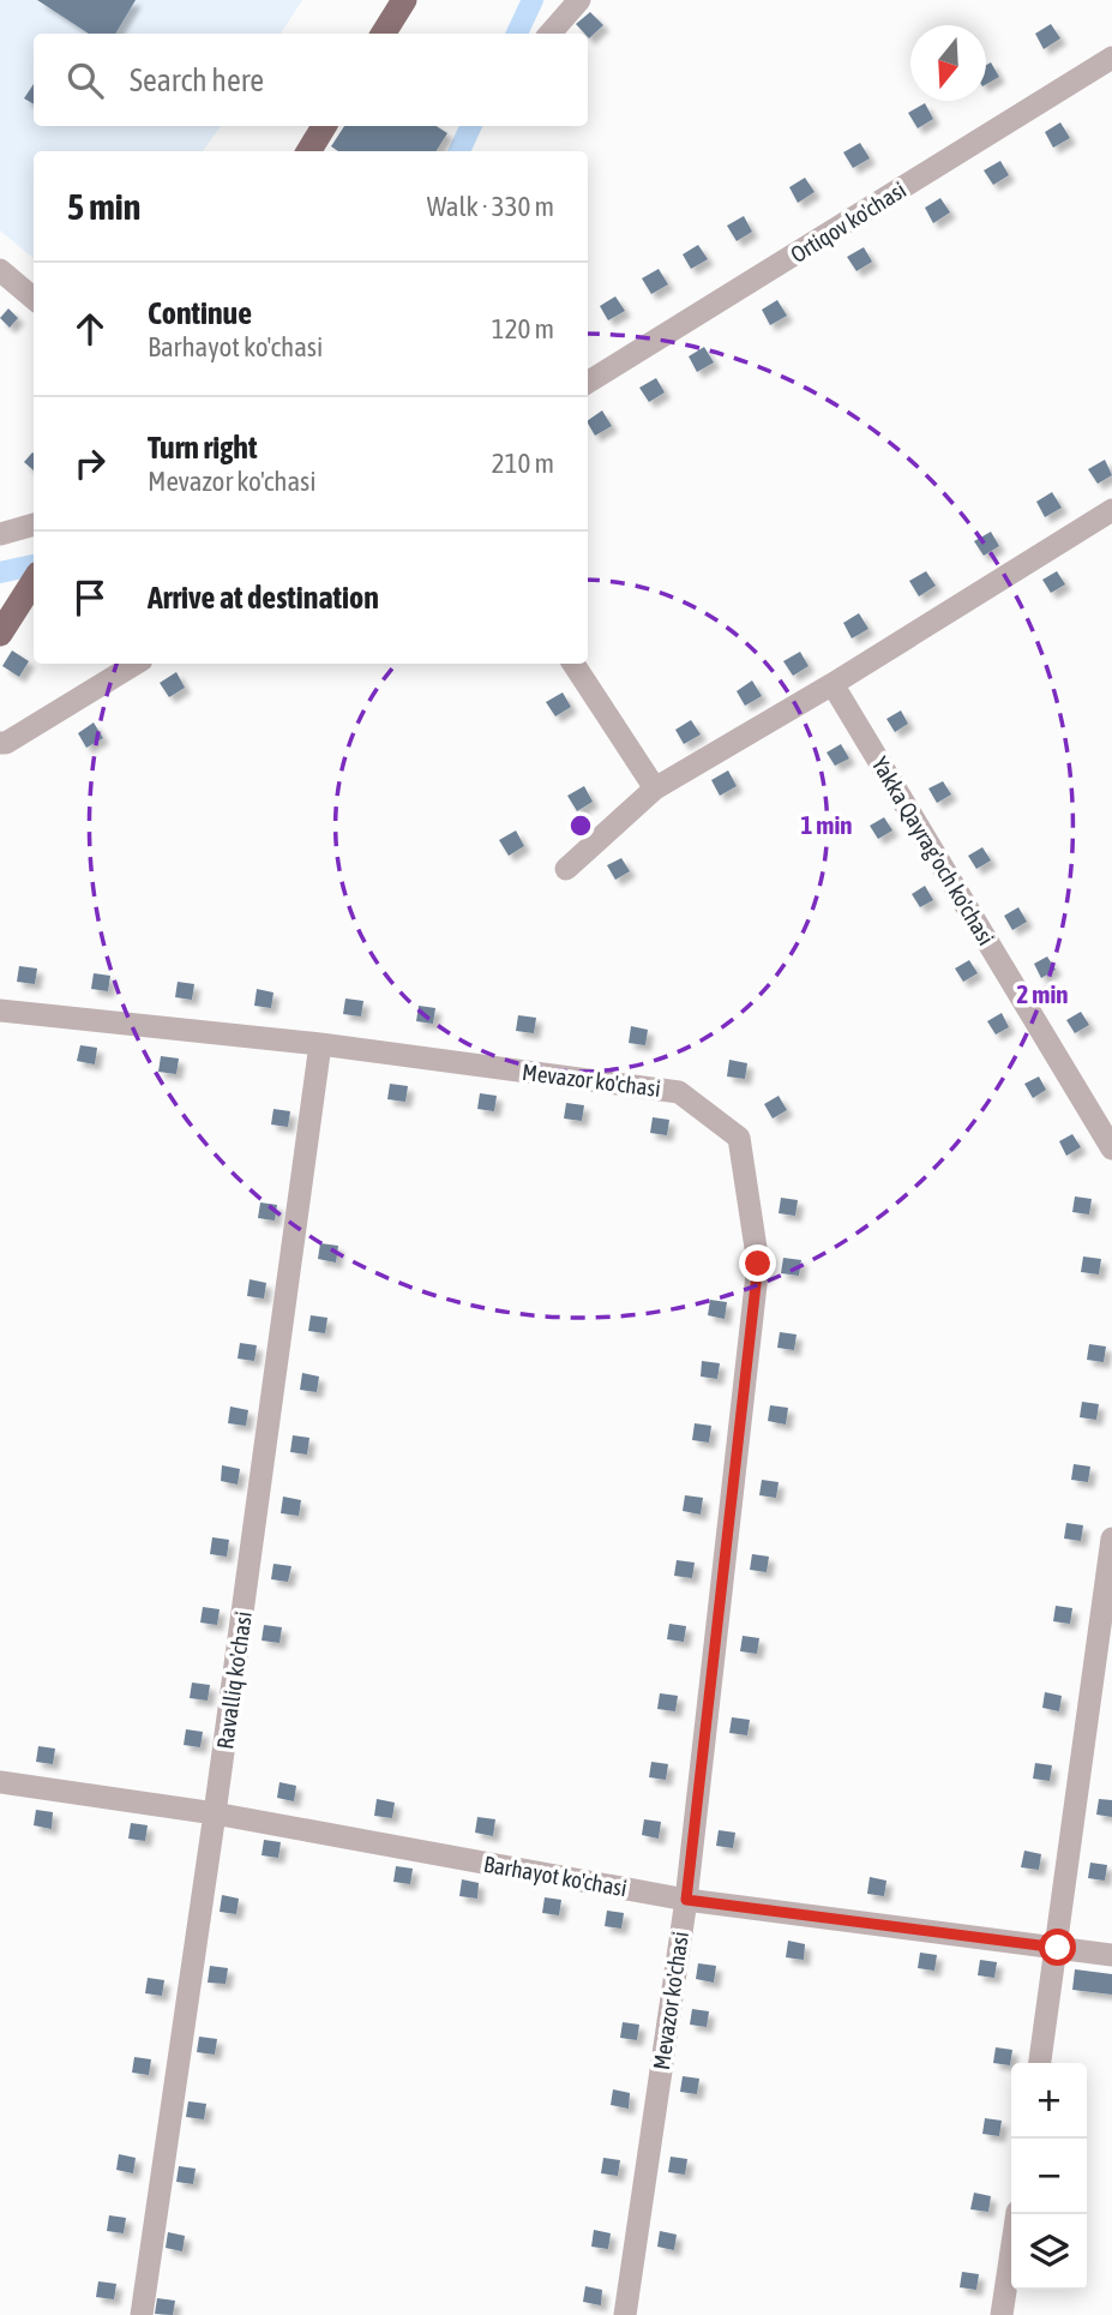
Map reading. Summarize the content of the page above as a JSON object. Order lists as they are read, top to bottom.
{
  "streets": {
    "street": [
      "Ortiqov ko'chasi",
      "Yakka Qayrag'och ko'chasi",
      "Mevazor ko'chasi",
      "Ravalliq ko'chasi",
      "Barhayot ko'chasi"
    ]
  },
  "crossings": [
    ["Mevazor ko'chasi", "Ravalliq ko'chasi"],
    ["Mevazor ko'chasi", "Barhayot ko'chasi"],
    ["Ravalliq ko'chasi", "Barhayot ko'chasi"]
  ],
  "north": "bottom",
  "page": {
    "search": "Search here",
    "heading": ["5 min", "Walk · 330 m"],
    "list": [
      ["Continue", "Barhayot ko'chasi", "120 m"],
      ["Turn right", "Mevazor ko'chasi", "210 m"],
      "Arrive at destination"
    ],
    "map_buttons": ["+", "−"]
  },
  "rings": ["1 min", "2 min"]
}
